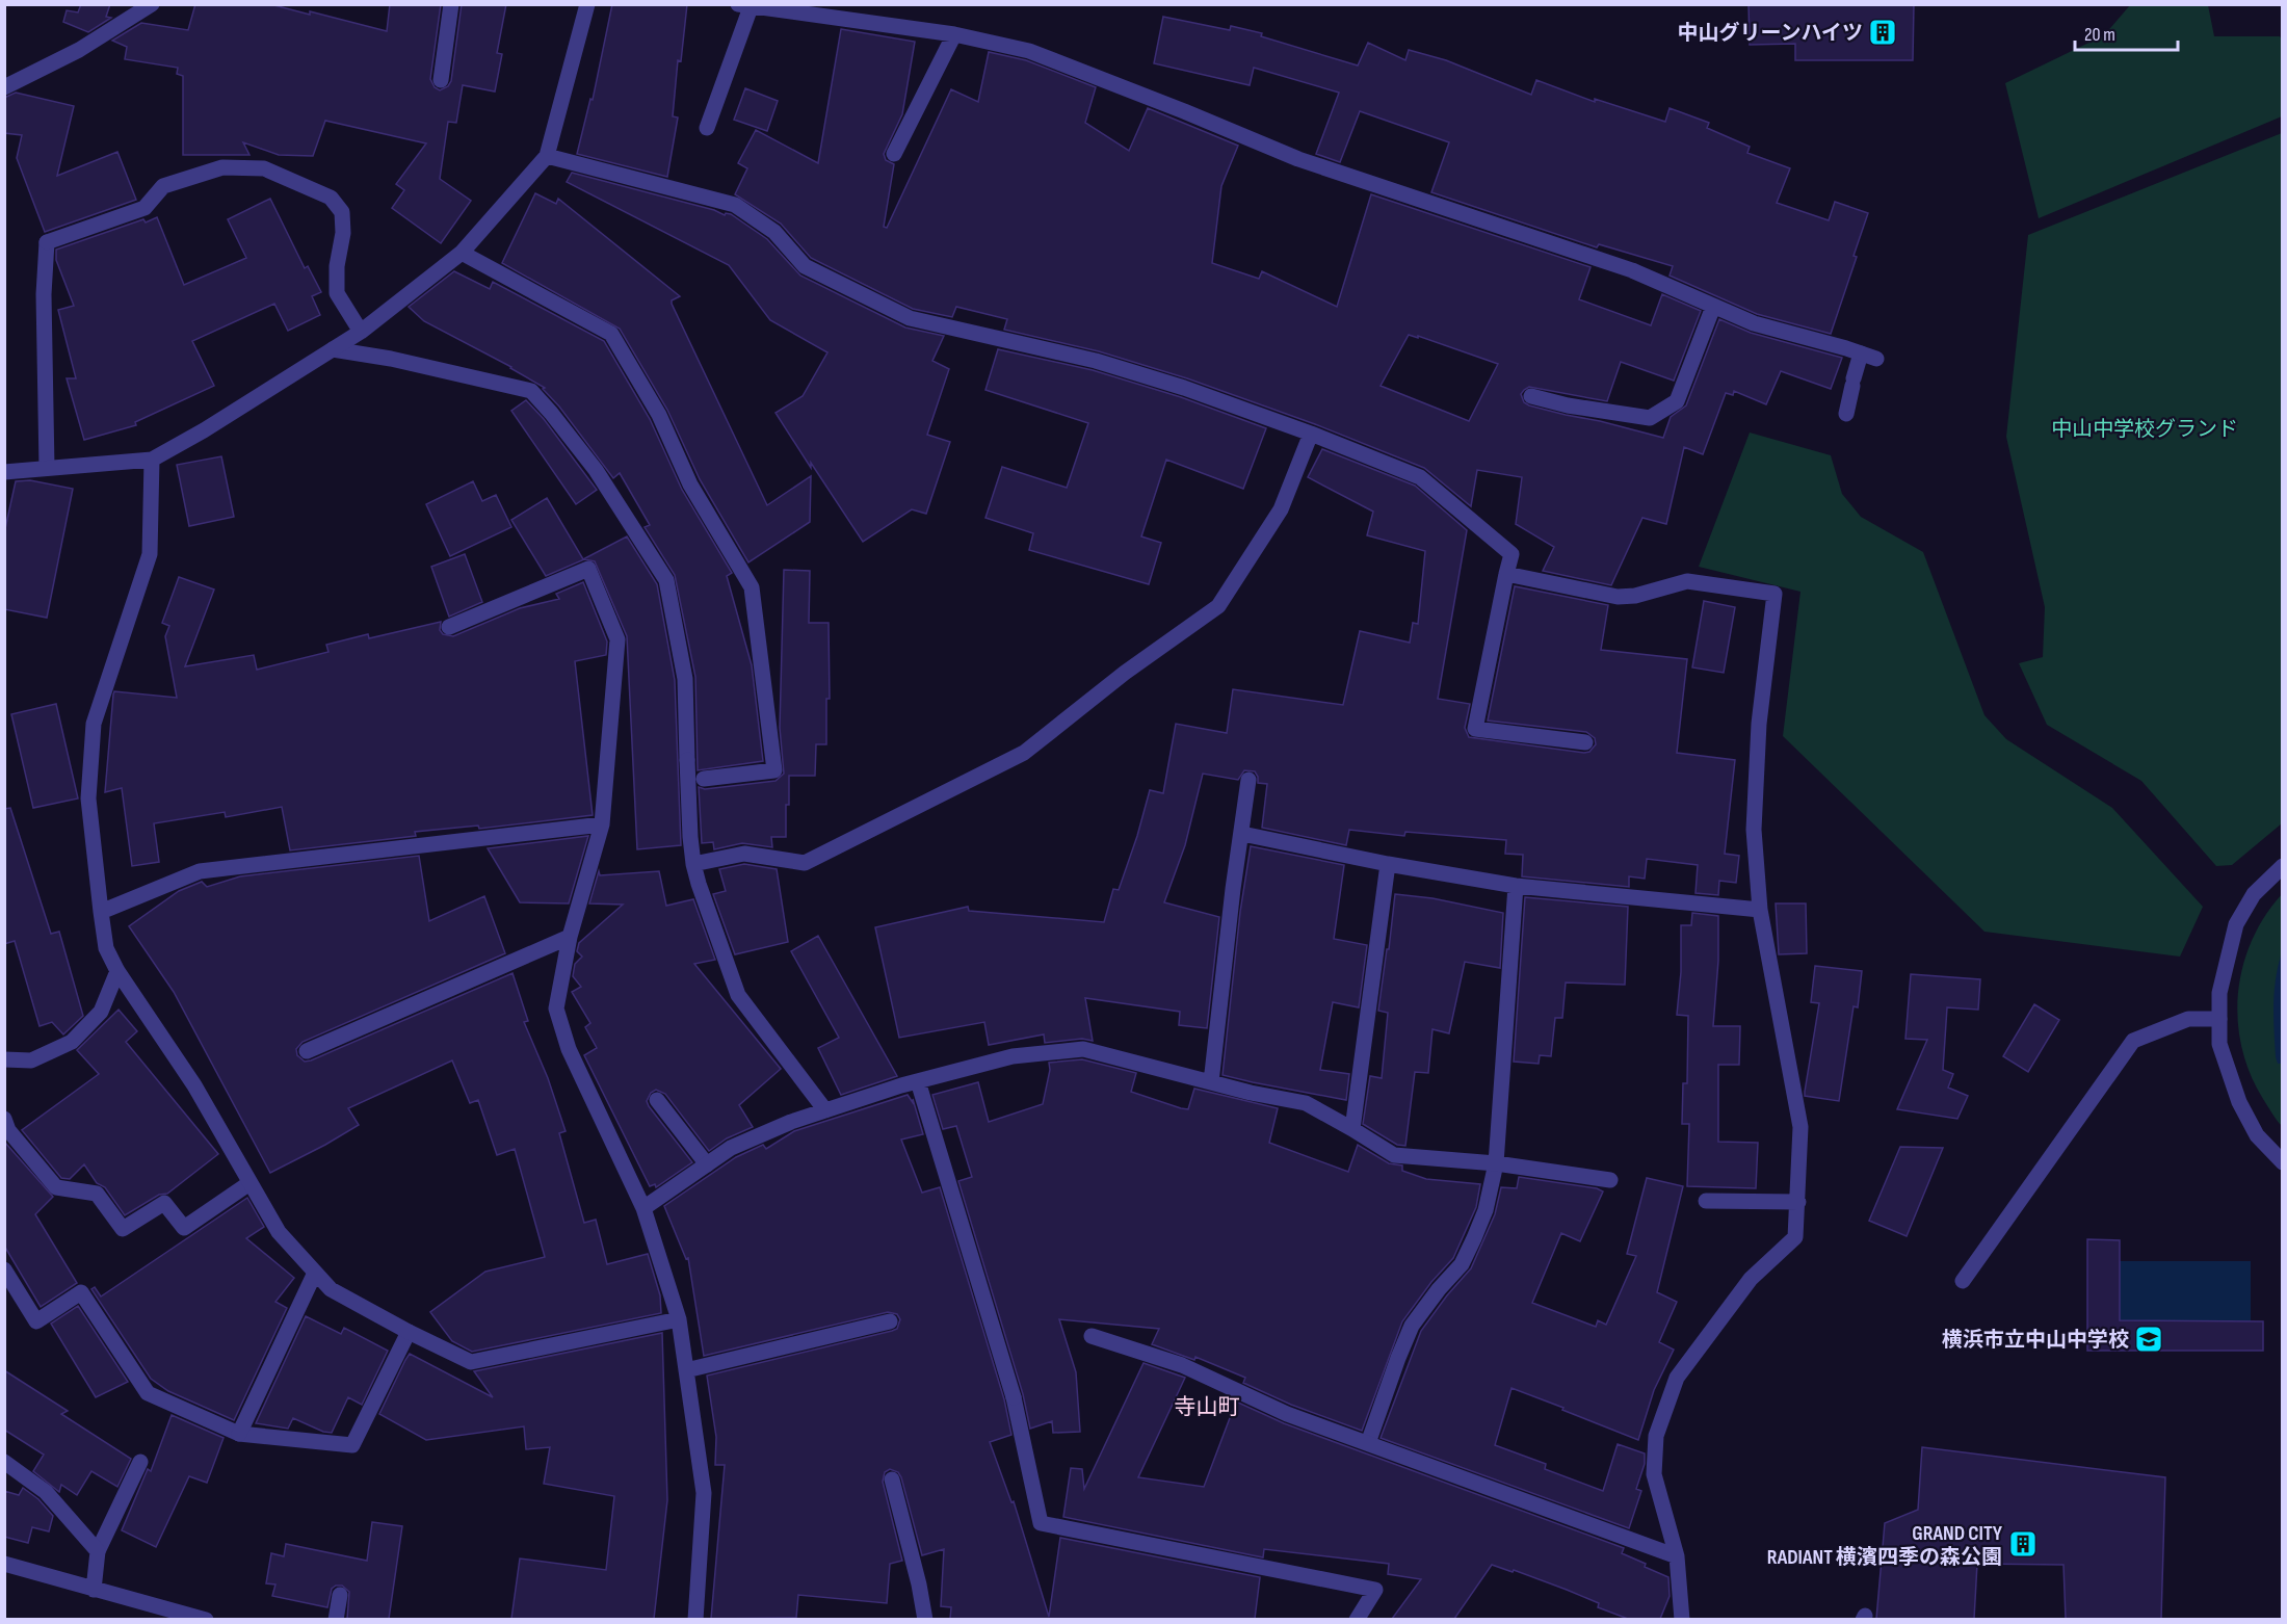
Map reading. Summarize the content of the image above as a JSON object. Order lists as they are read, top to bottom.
{
  "districts": ["寺山町"],
  "parks": ["中山中学校グランド"],
  "places": {
    "building": ["中山グリーンハイツ", "GRAND CITY RADIANT 横濱四季の森公園"],
    "school or university": ["横浜市立中山中学校"]
  },
  "scale_bar": "20 m"
}
